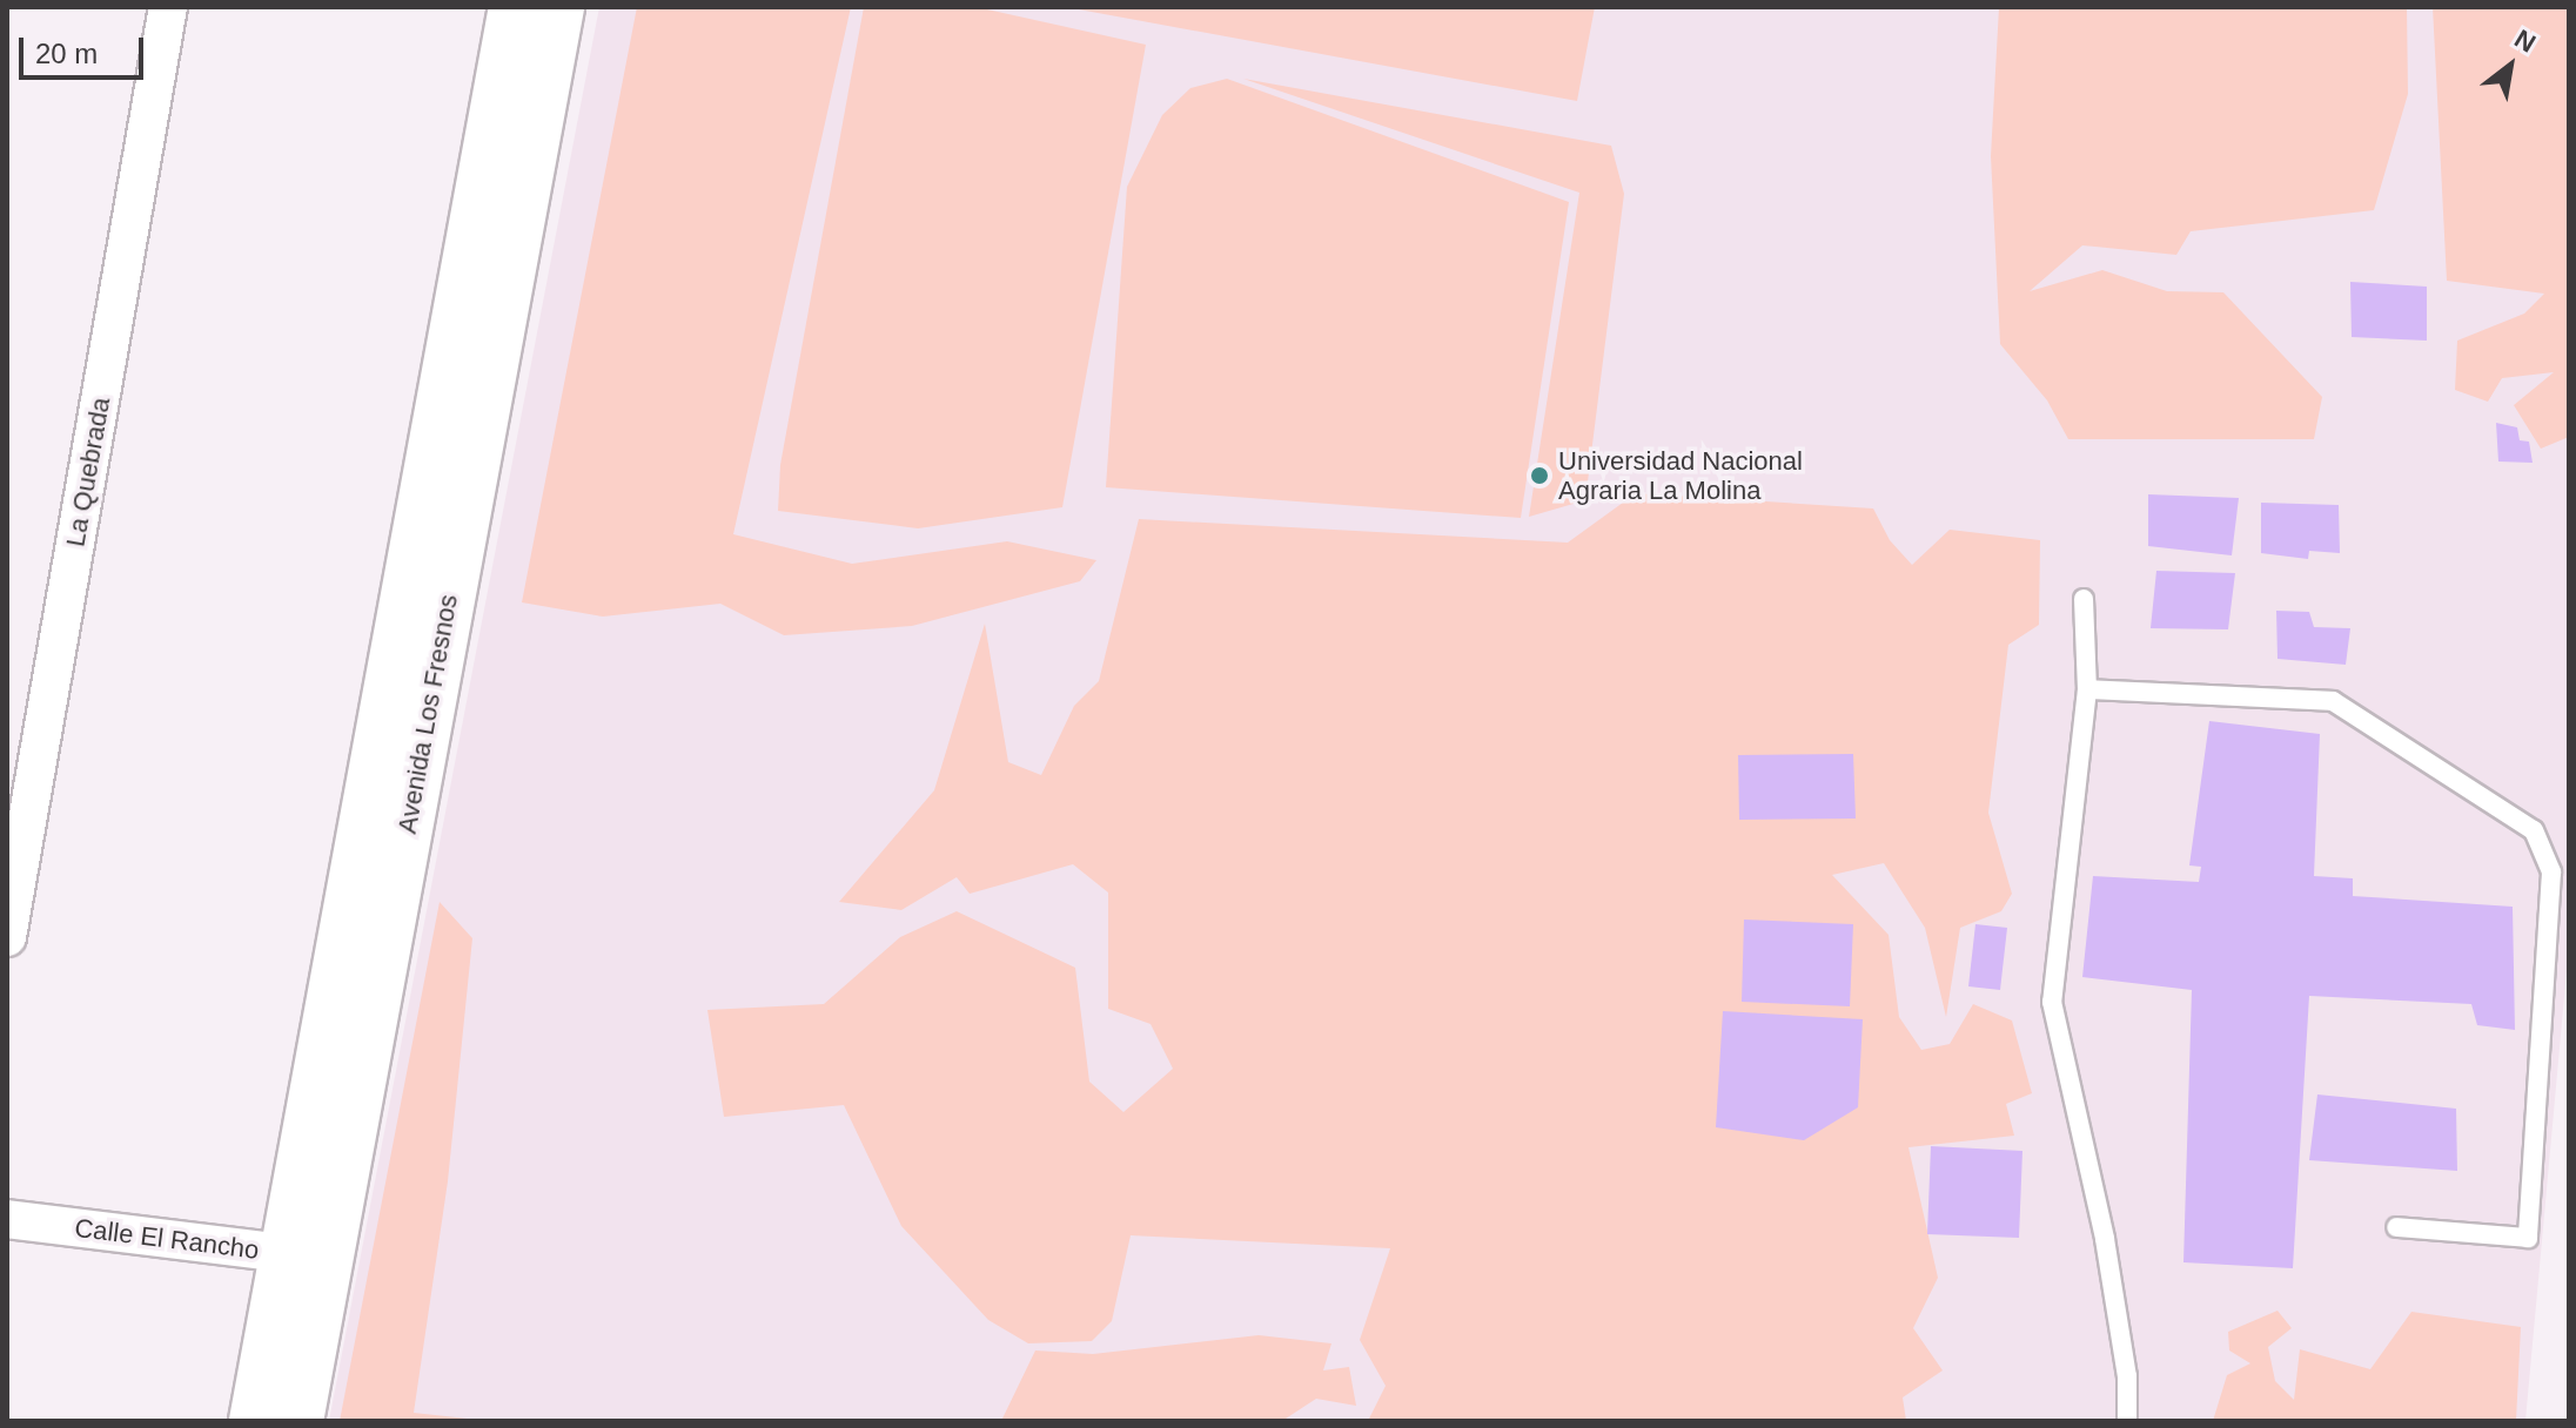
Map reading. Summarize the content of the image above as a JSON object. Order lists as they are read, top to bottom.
{
  "streets": {
    "main road": ["Avenida Los Fresnos"],
    "street": ["La Quebrada", "Calle El Rancho"]
  },
  "crossings": [
    ["Avenida Los Fresnos", "Calle El Rancho"]
  ],
  "places": ["Universidad Nacional Agraria La Molina"],
  "scale_bar": "20 m",
  "north": "top right"
}
